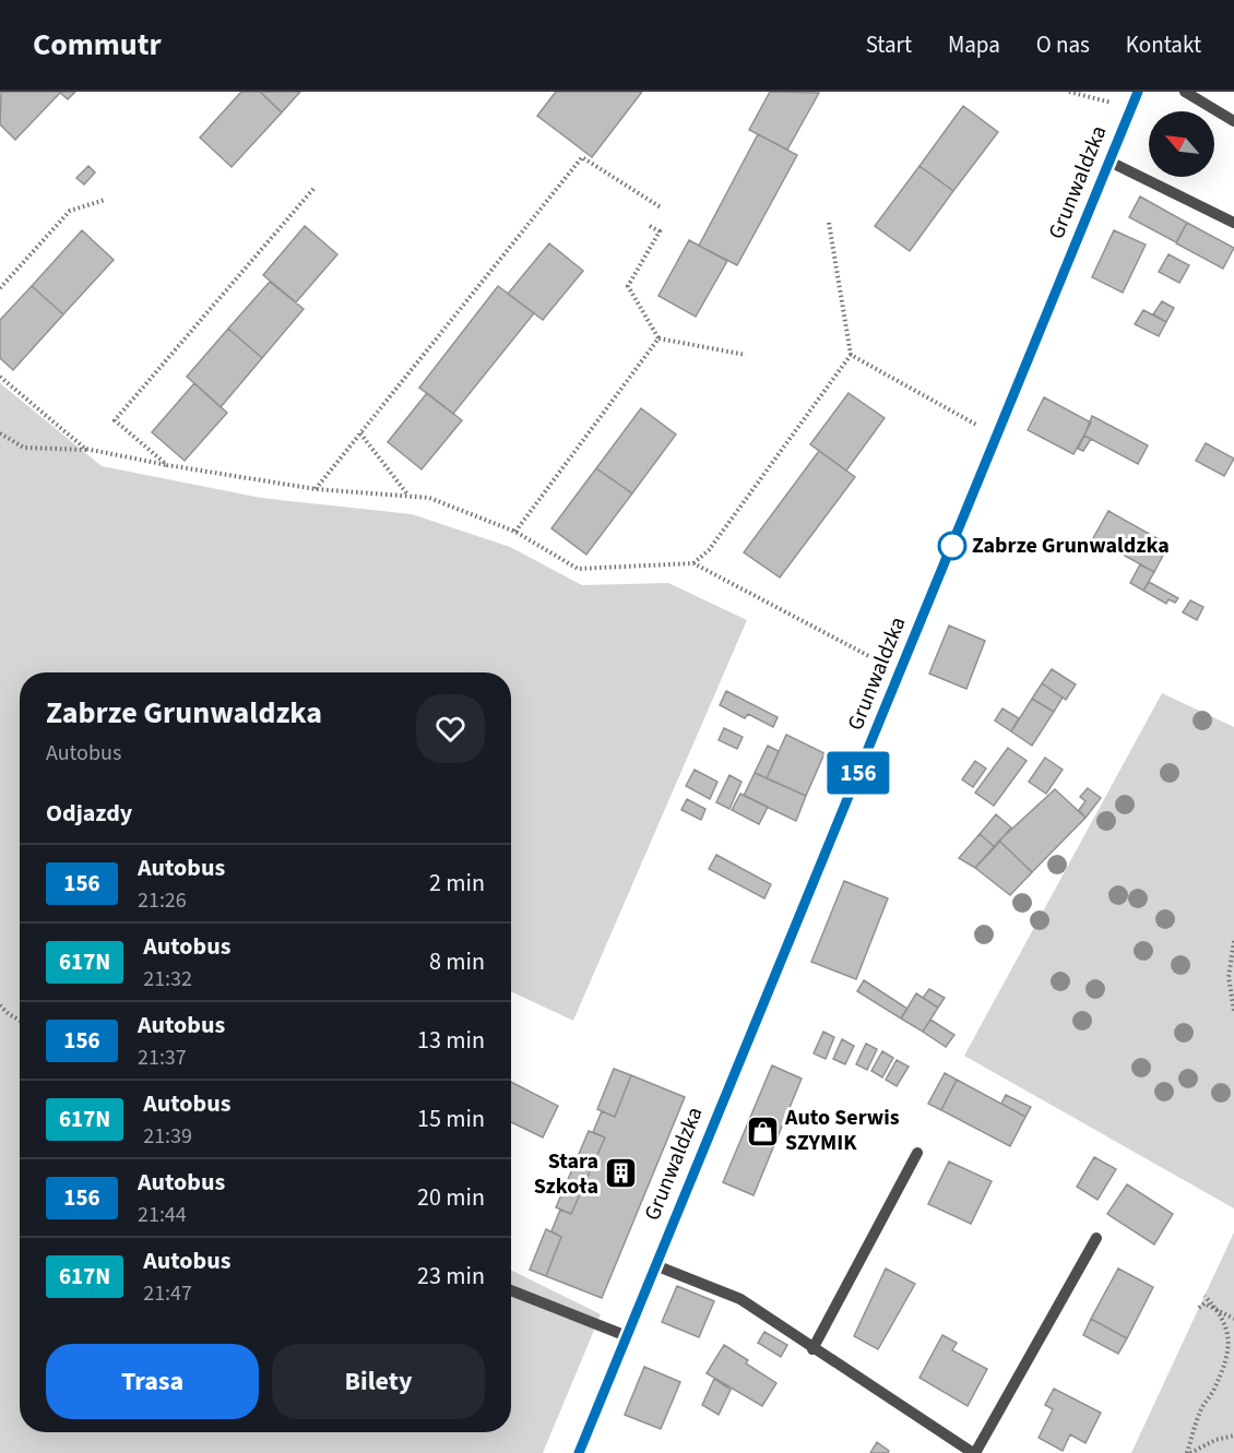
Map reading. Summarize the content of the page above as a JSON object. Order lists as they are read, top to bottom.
{
  "streets": {
    "street": ["Grunwaldzka"]
  },
  "places": {
    "other": ["Zabrze Grunwaldzka"],
    "shop": ["Auto Serwis SZYMIK"],
    "building": ["Stara Szkoła"]
  },
  "lines": ["bus line 156"],
  "north": "top left",
  "page": {
    "header": "Commutr",
    "nav": [
      "Start",
      "Mapa",
      "O nas",
      "Kontakt"
    ],
    "on_map": "156",
    "heading": [
      ["Zabrze Grunwaldzka", "Autobus"],
      "Odjazdy"
    ],
    "list": [
      {
        "mark": "156",
        "name": "Autobus",
        "note": "21:26",
        "value": "2 min"
      },
      {
        "mark": "617N",
        "name": "Autobus",
        "note": "21:32",
        "value": "8 min"
      },
      {
        "mark": "156",
        "name": "Autobus",
        "note": "21:37",
        "value": "13 min"
      },
      {
        "mark": "617N",
        "name": "Autobus",
        "note": "21:39",
        "value": "15 min"
      },
      {
        "mark": "156",
        "name": "Autobus",
        "note": "21:44",
        "value": "20 min"
      },
      {
        "mark": "617N",
        "name": "Autobus",
        "note": "21:47",
        "value": "23 min"
      }
    ],
    "buttons": ["Trasa", "Bilety"]
  }
}
